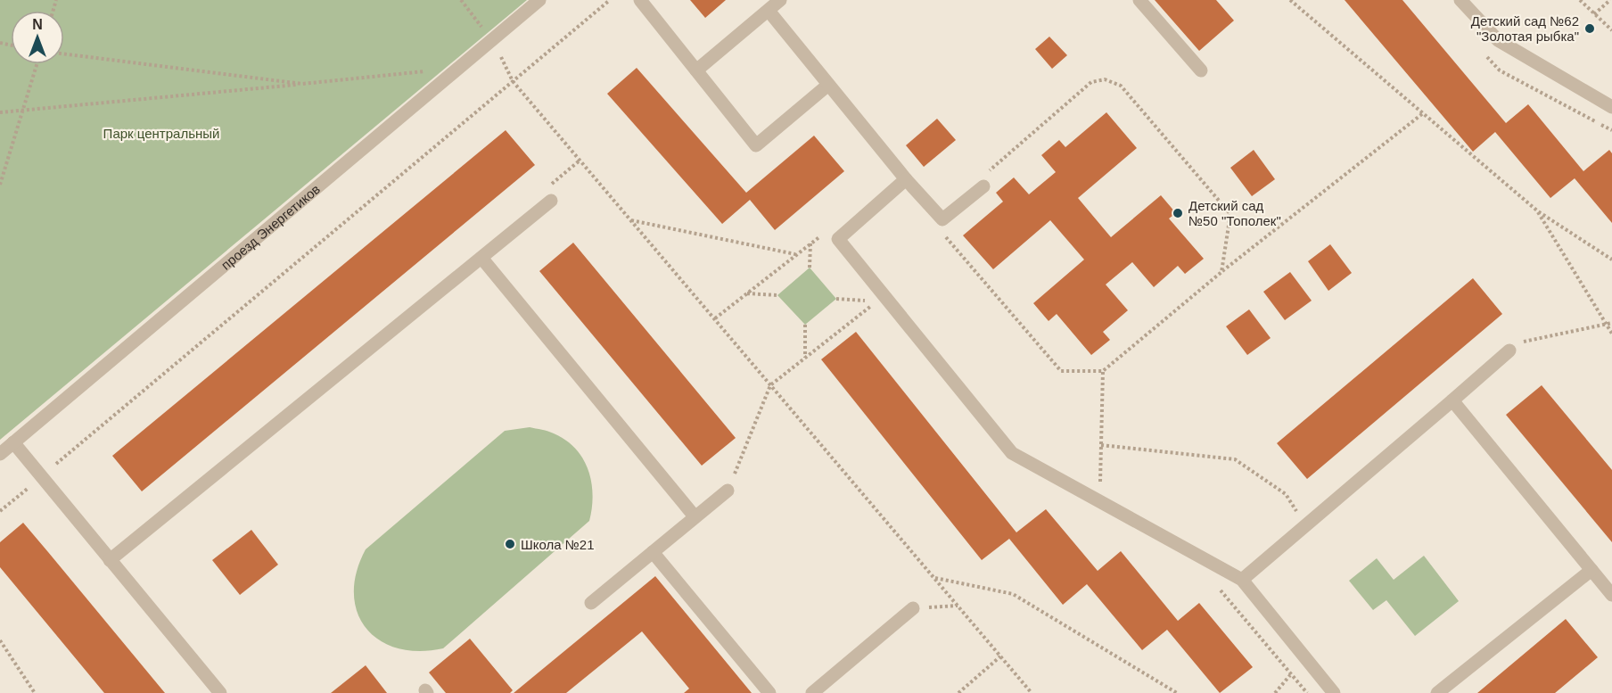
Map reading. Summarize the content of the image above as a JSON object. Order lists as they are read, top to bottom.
{
  "streets": {
    "street": ["проезд Энергетиков"]
  },
  "parks": ["Парк центральный"],
  "places": ["Детский сад №62 \"Золотая рыбка\"", "Детский сад №50 \"Тополек\"", "Школа №21"],
  "north": "top"
}
